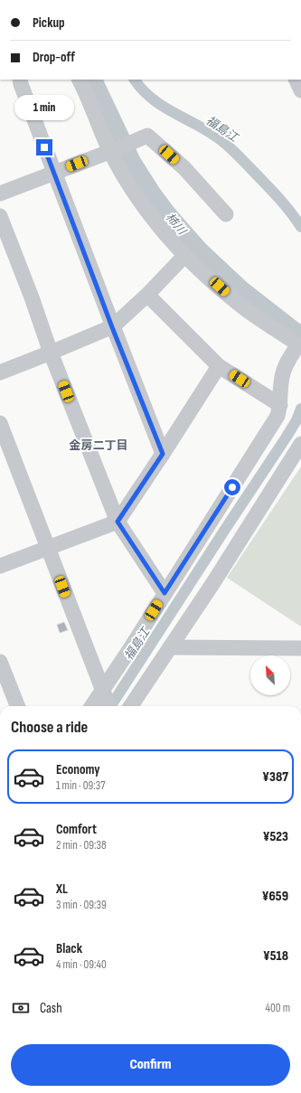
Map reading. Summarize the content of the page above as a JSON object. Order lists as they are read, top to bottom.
{
  "districts": ["金房二丁目"],
  "water": ["福島江", "柿川"],
  "north": "top left",
  "page": {
    "banner": ["Pickup", "Drop-off"],
    "bubble": "1 min",
    "heading": "Choose a ride",
    "list": [
      {
        "name": "Economy",
        "note": "1 min · 09:37",
        "value": "¥387"
      },
      {
        "name": "Comfort",
        "note": "2 min · 09:38",
        "value": "¥523"
      },
      {
        "name": "XL",
        "note": "3 min · 09:39",
        "value": "¥659"
      },
      {
        "name": "Black",
        "note": "4 min · 09:40",
        "value": "¥518"
      }
    ],
    "pay": ["Cash", "400 m"],
    "buttons": "Confirm"
  }
}
